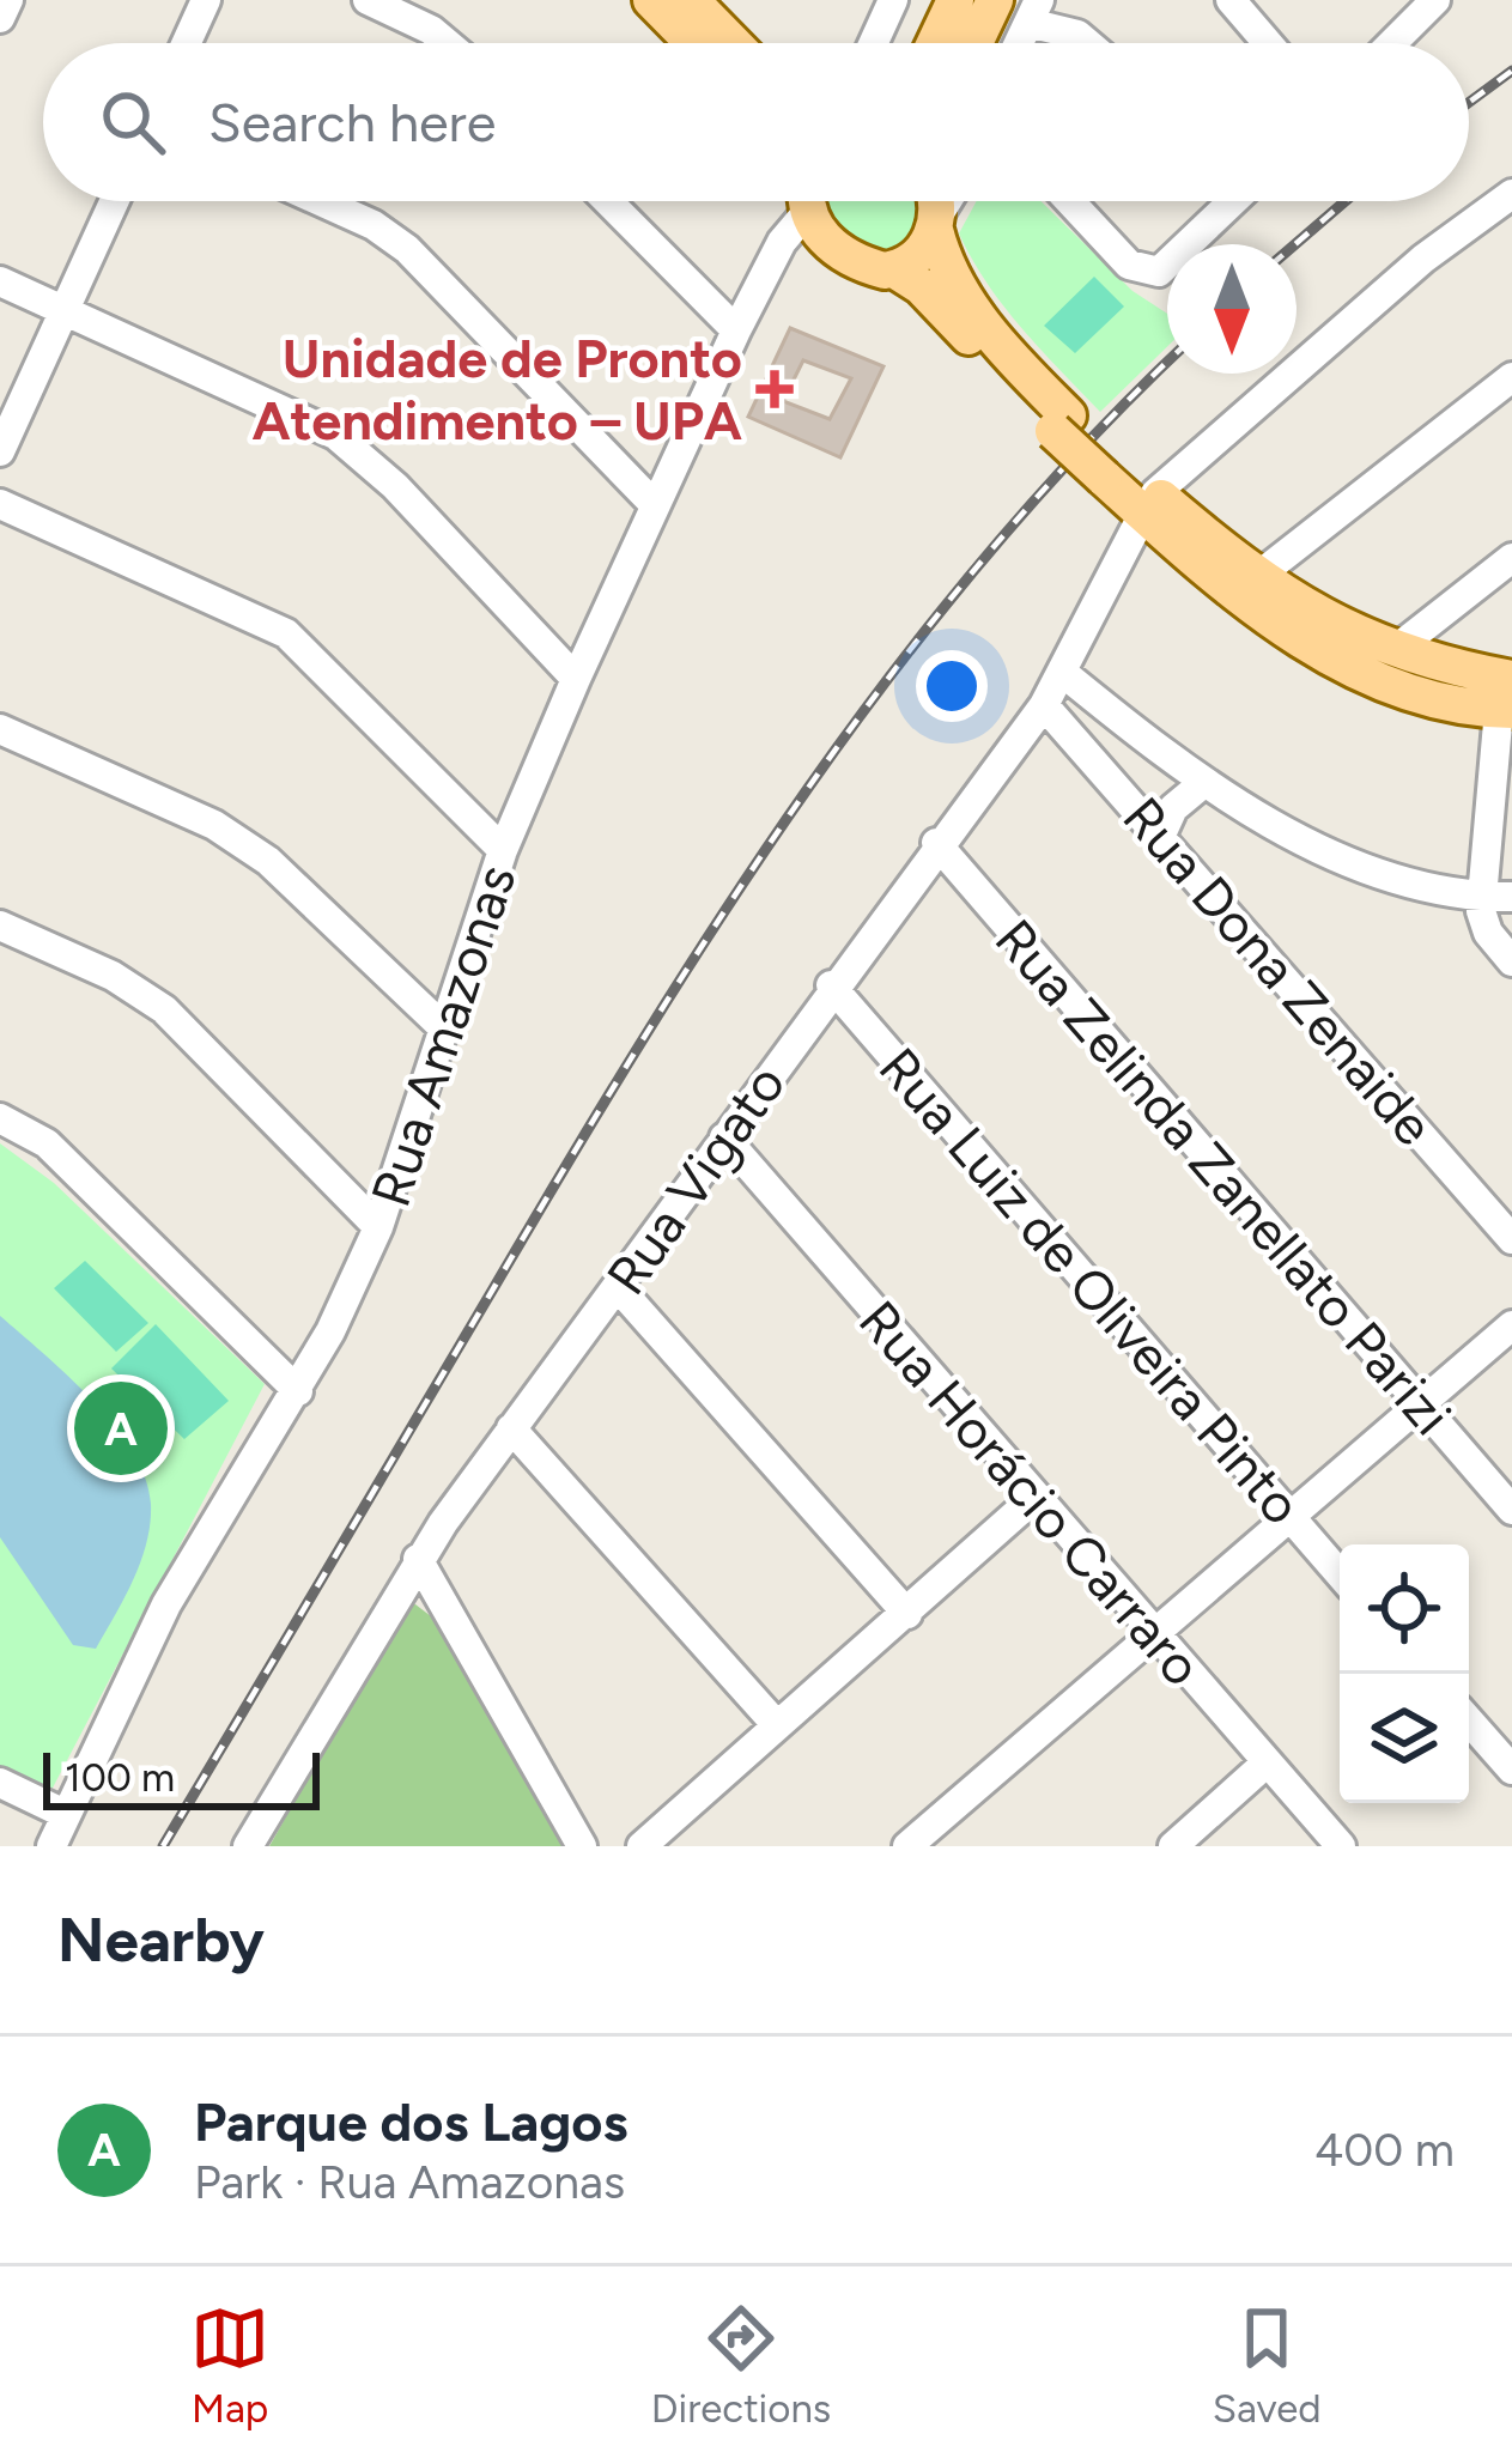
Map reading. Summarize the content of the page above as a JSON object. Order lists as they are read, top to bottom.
{
  "streets": {
    "street": [
      "Rua Dona Zenaide",
      "Rua Amazonas",
      "Rua Zelinda Zanellato Parizi",
      "Rua Vigato",
      "Rua Luiz de Oliveira Pinto",
      "Rua Horácio Carraro"
    ]
  },
  "crossings": [
    ["Rua Dona Zenaide", "Rua Vigato"],
    ["Rua Zelinda Zanellato Parizi", "Rua Vigato"],
    ["Rua Vigato", "Rua Luiz de Oliveira Pinto"],
    ["Rua Vigato", "Rua Horácio Carraro"]
  ],
  "places": {
    "health": ["Unidade de Pronto Atendimento – UPA"]
  },
  "scale_bar": "100 m",
  "north": "bottom",
  "page": {
    "search": "Search here",
    "pins": "A",
    "scale": "100 m",
    "heading": "Nearby",
    "list": [
      {
        "mark": "A",
        "name": "Parque dos Lagos",
        "note": "Park · Rua Amazonas",
        "value": "400 m"
      }
    ],
    "nav": ["Map", "Directions", "Saved"]
  }
}
